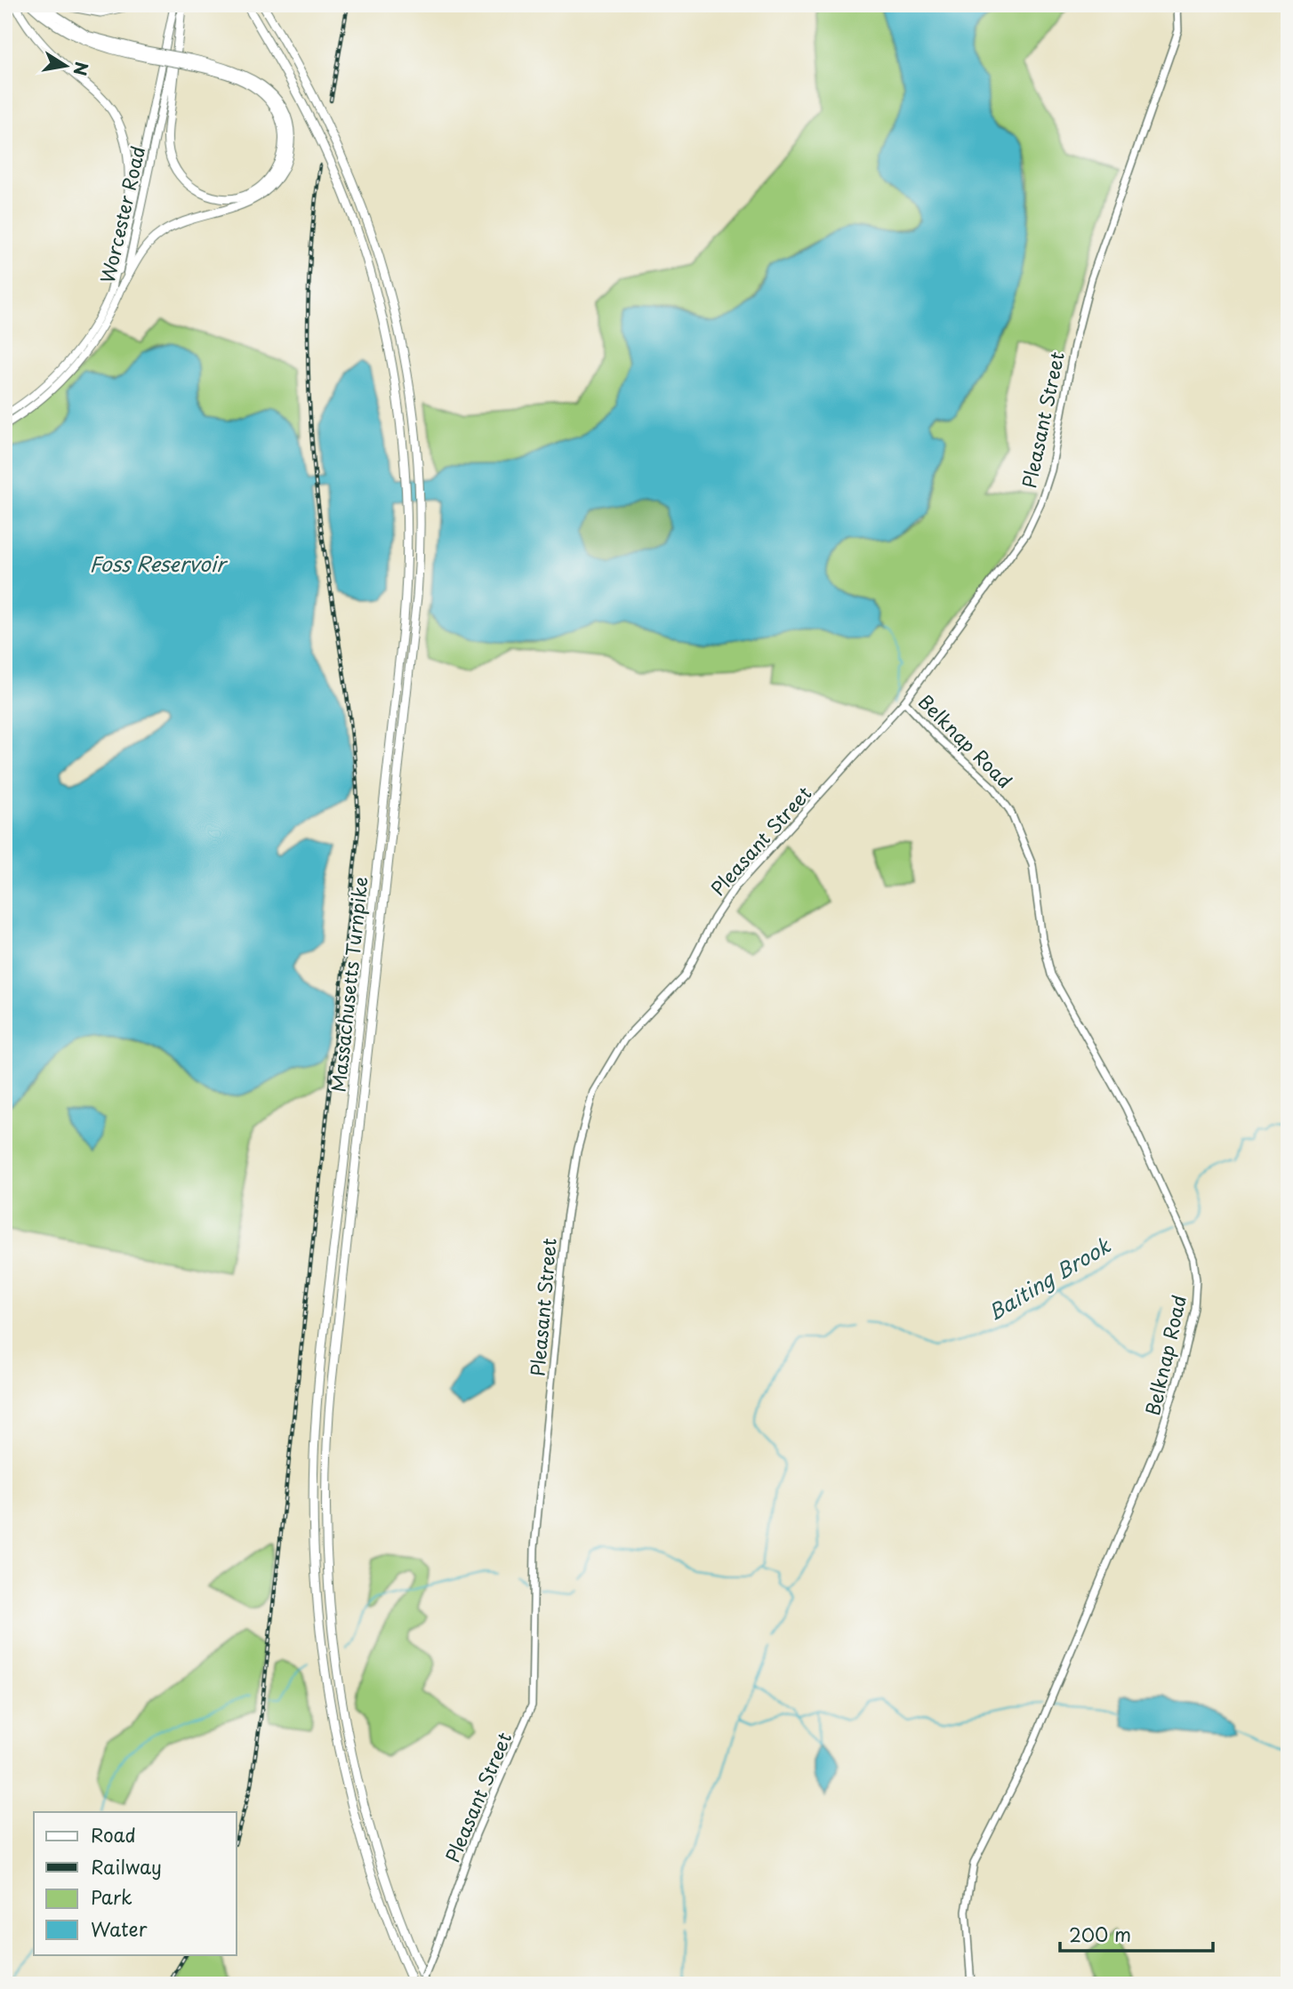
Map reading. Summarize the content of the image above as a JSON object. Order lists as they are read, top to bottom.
{
  "streets": {
    "highway": ["Worcester Road", "Massachusetts Turnpike"],
    "main road": ["Pleasant Street", "Belknap Road"]
  },
  "crossings": [
    ["Pleasant Street", "Belknap Road"]
  ],
  "water": ["Foss Reservoir", "Baiting Brook"],
  "legend": [
    "Road",
    "Railway",
    "Park",
    "Water"
  ],
  "scale_bar": "200 m",
  "north": "right"
}
